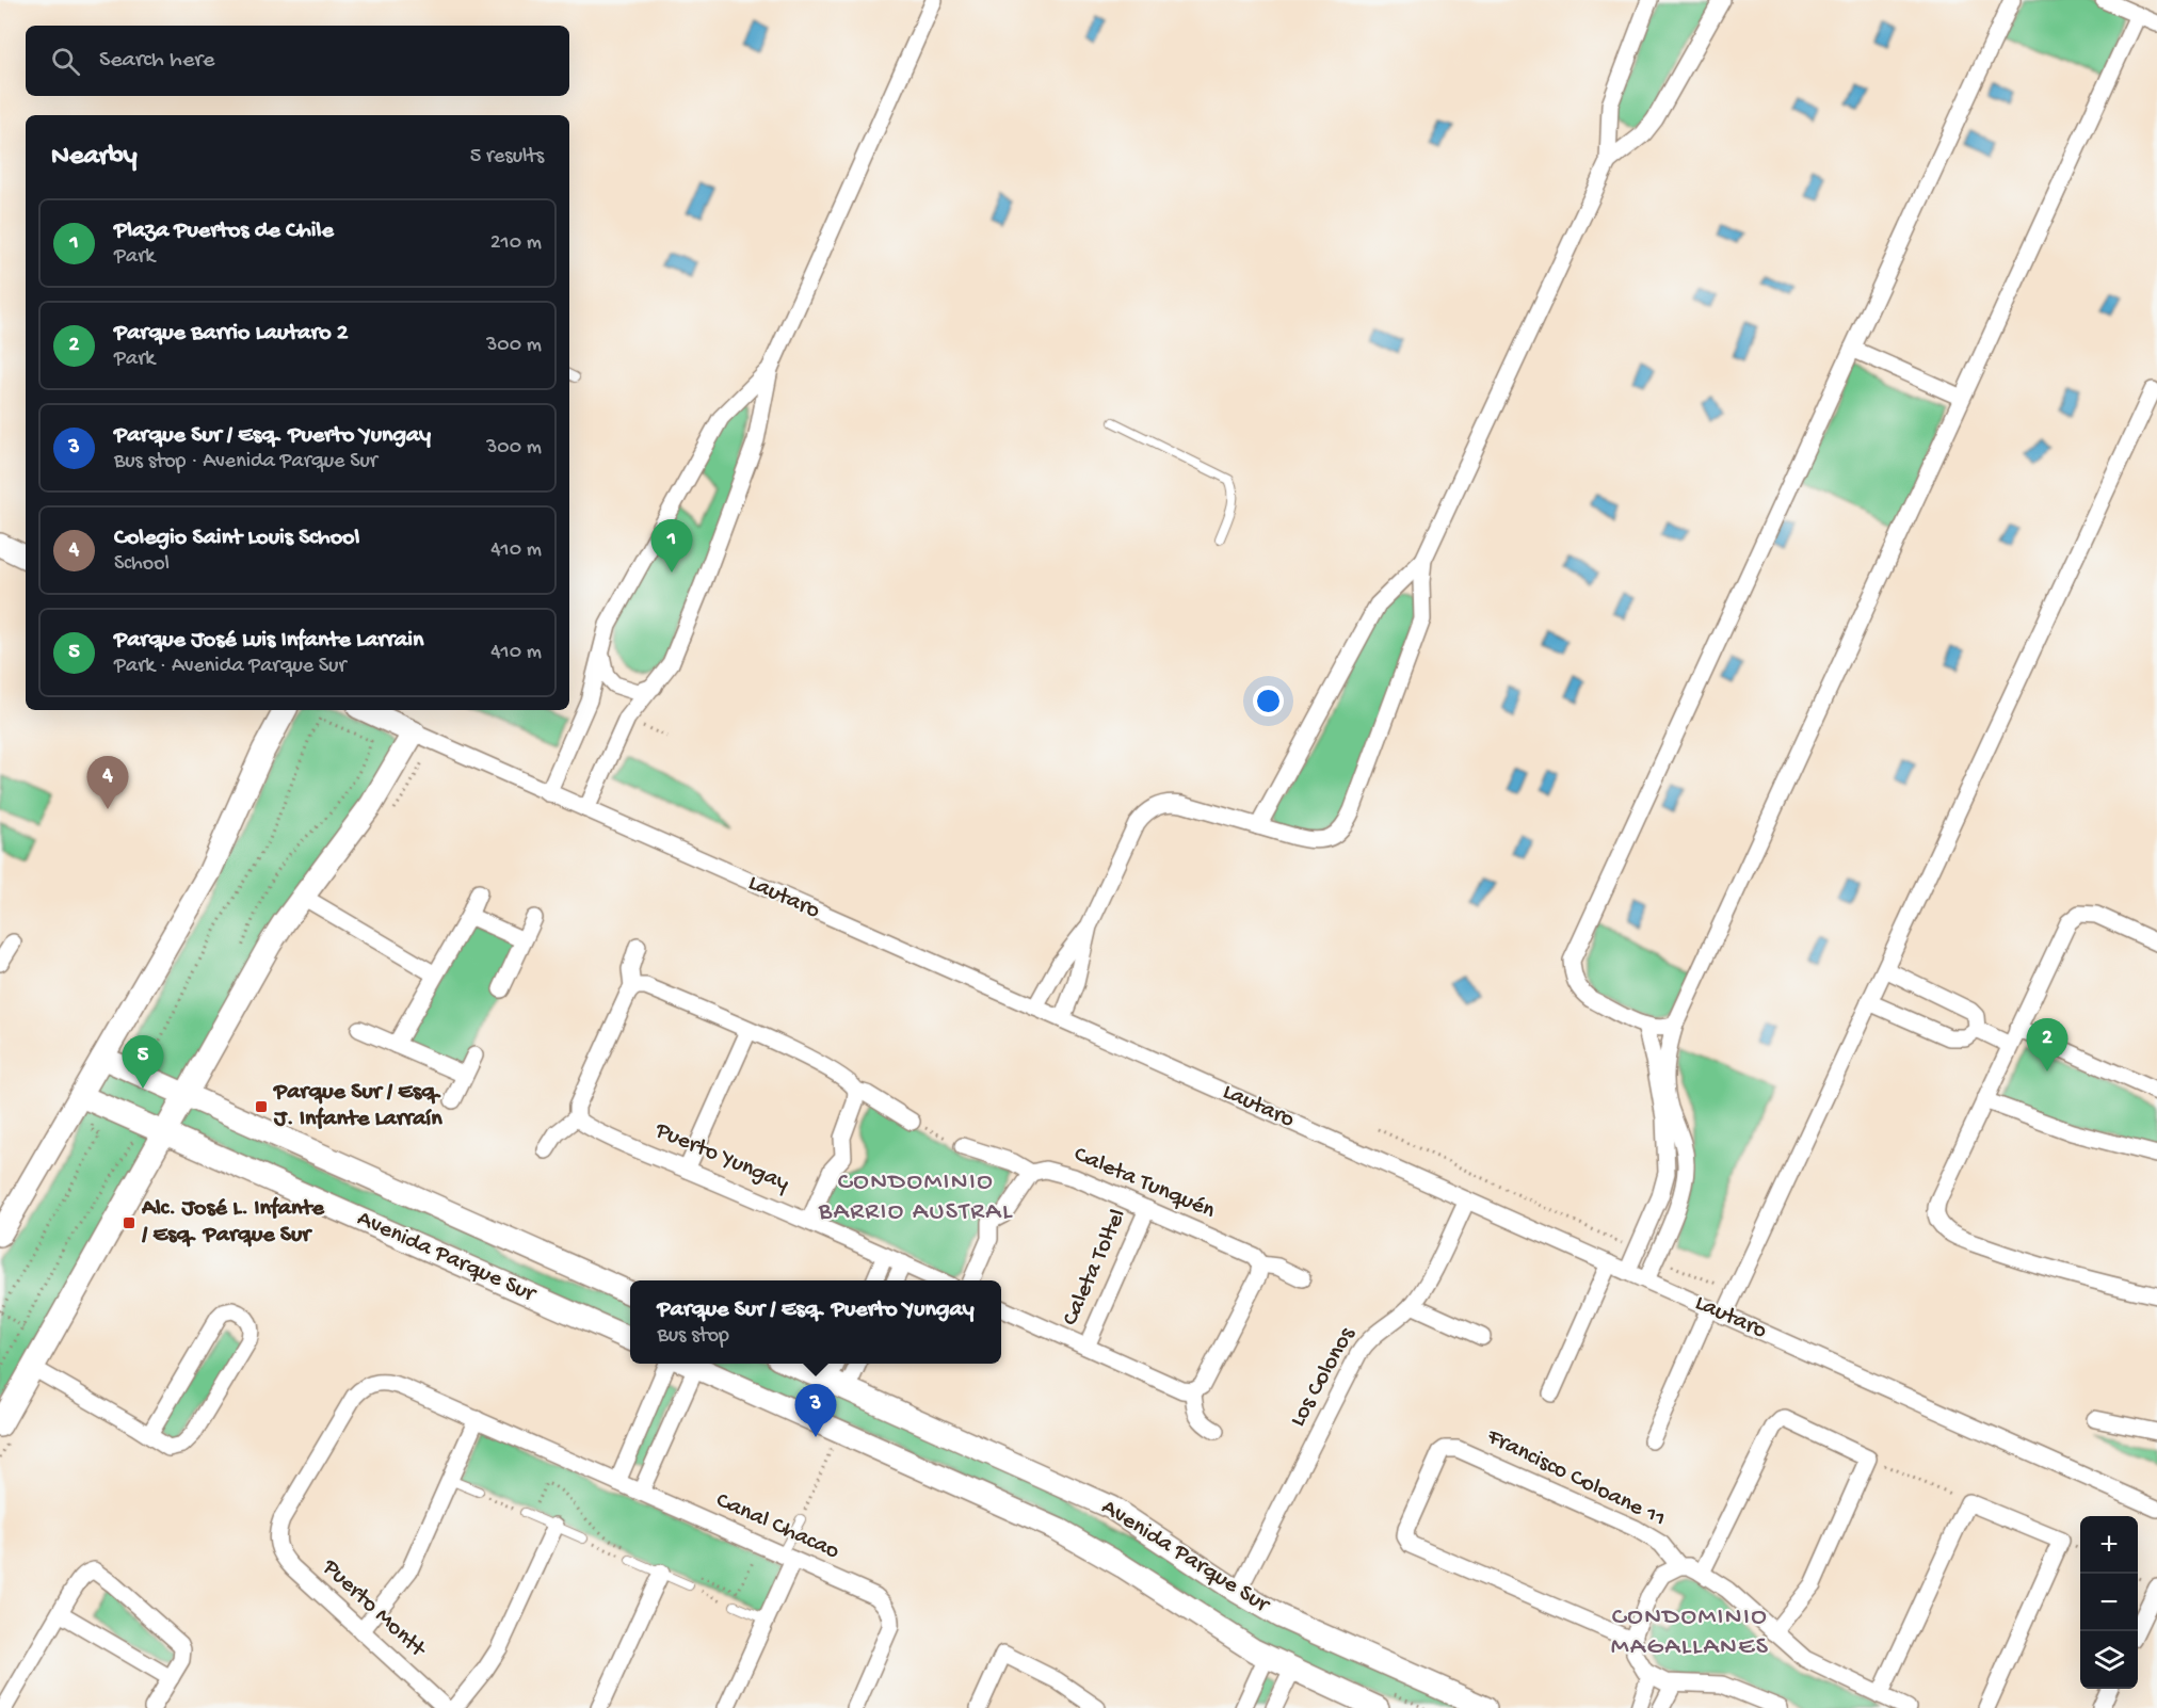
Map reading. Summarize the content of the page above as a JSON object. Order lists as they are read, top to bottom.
{
  "streets": {
    "street": [
      "Lautaro",
      "Puerto Yungay",
      "Caleta Tunquén",
      "Avenida Parque Sur",
      "Caleta Toltel",
      "Los Colonos",
      "Francisco Coloane 11",
      "Canal Chacao",
      "Puerto Montt"
    ]
  },
  "crossings": [
    ["Lautaro", "Los Colonos"],
    ["Caleta Tunquén", "Caleta Toltel"],
    ["Avenida Parque Sur", "Los Colonos"],
    ["Canal Chacao", "Puerto Montt"]
  ],
  "districts": ["CONDOMINIO BARRIO AUSTRAL", "CONDOMINIO MAGALLANES"],
  "places": {
    "transit": ["Parque Sur / Esq. J. Infante Larraín", "Alc. José L. Infante / Esq. Parque Sur"]
  },
  "page": {
    "search": "Search here",
    "heading": ["Nearby", "5 results"],
    "list": [
      {
        "mark": "1",
        "name": "Plaza Puertos de Chile",
        "note": "Park",
        "value": "210 m"
      },
      {
        "mark": "2",
        "name": "Parque Barrio Lautaro 2",
        "note": "Park",
        "value": "300 m"
      },
      {
        "mark": "3",
        "name": "Parque Sur / Esq. Puerto Yungay",
        "note": "Bus stop · Avenida Parque Sur",
        "value": "300 m"
      },
      {
        "mark": "4",
        "name": "Colegio Saint Louis School",
        "note": "School",
        "value": "410 m"
      },
      {
        "mark": "5",
        "name": "Parque José Luis Infante Larrain",
        "note": "Park · Avenida Parque Sur",
        "value": "410 m"
      }
    ],
    "pins": [
      "1",
      "4",
      "2",
      "5",
      "3"
    ],
    "popup": ["Parque Sur / Esq. Puerto Yungay", "Bus stop"],
    "map_buttons": ["+", "−"]
  }
}
